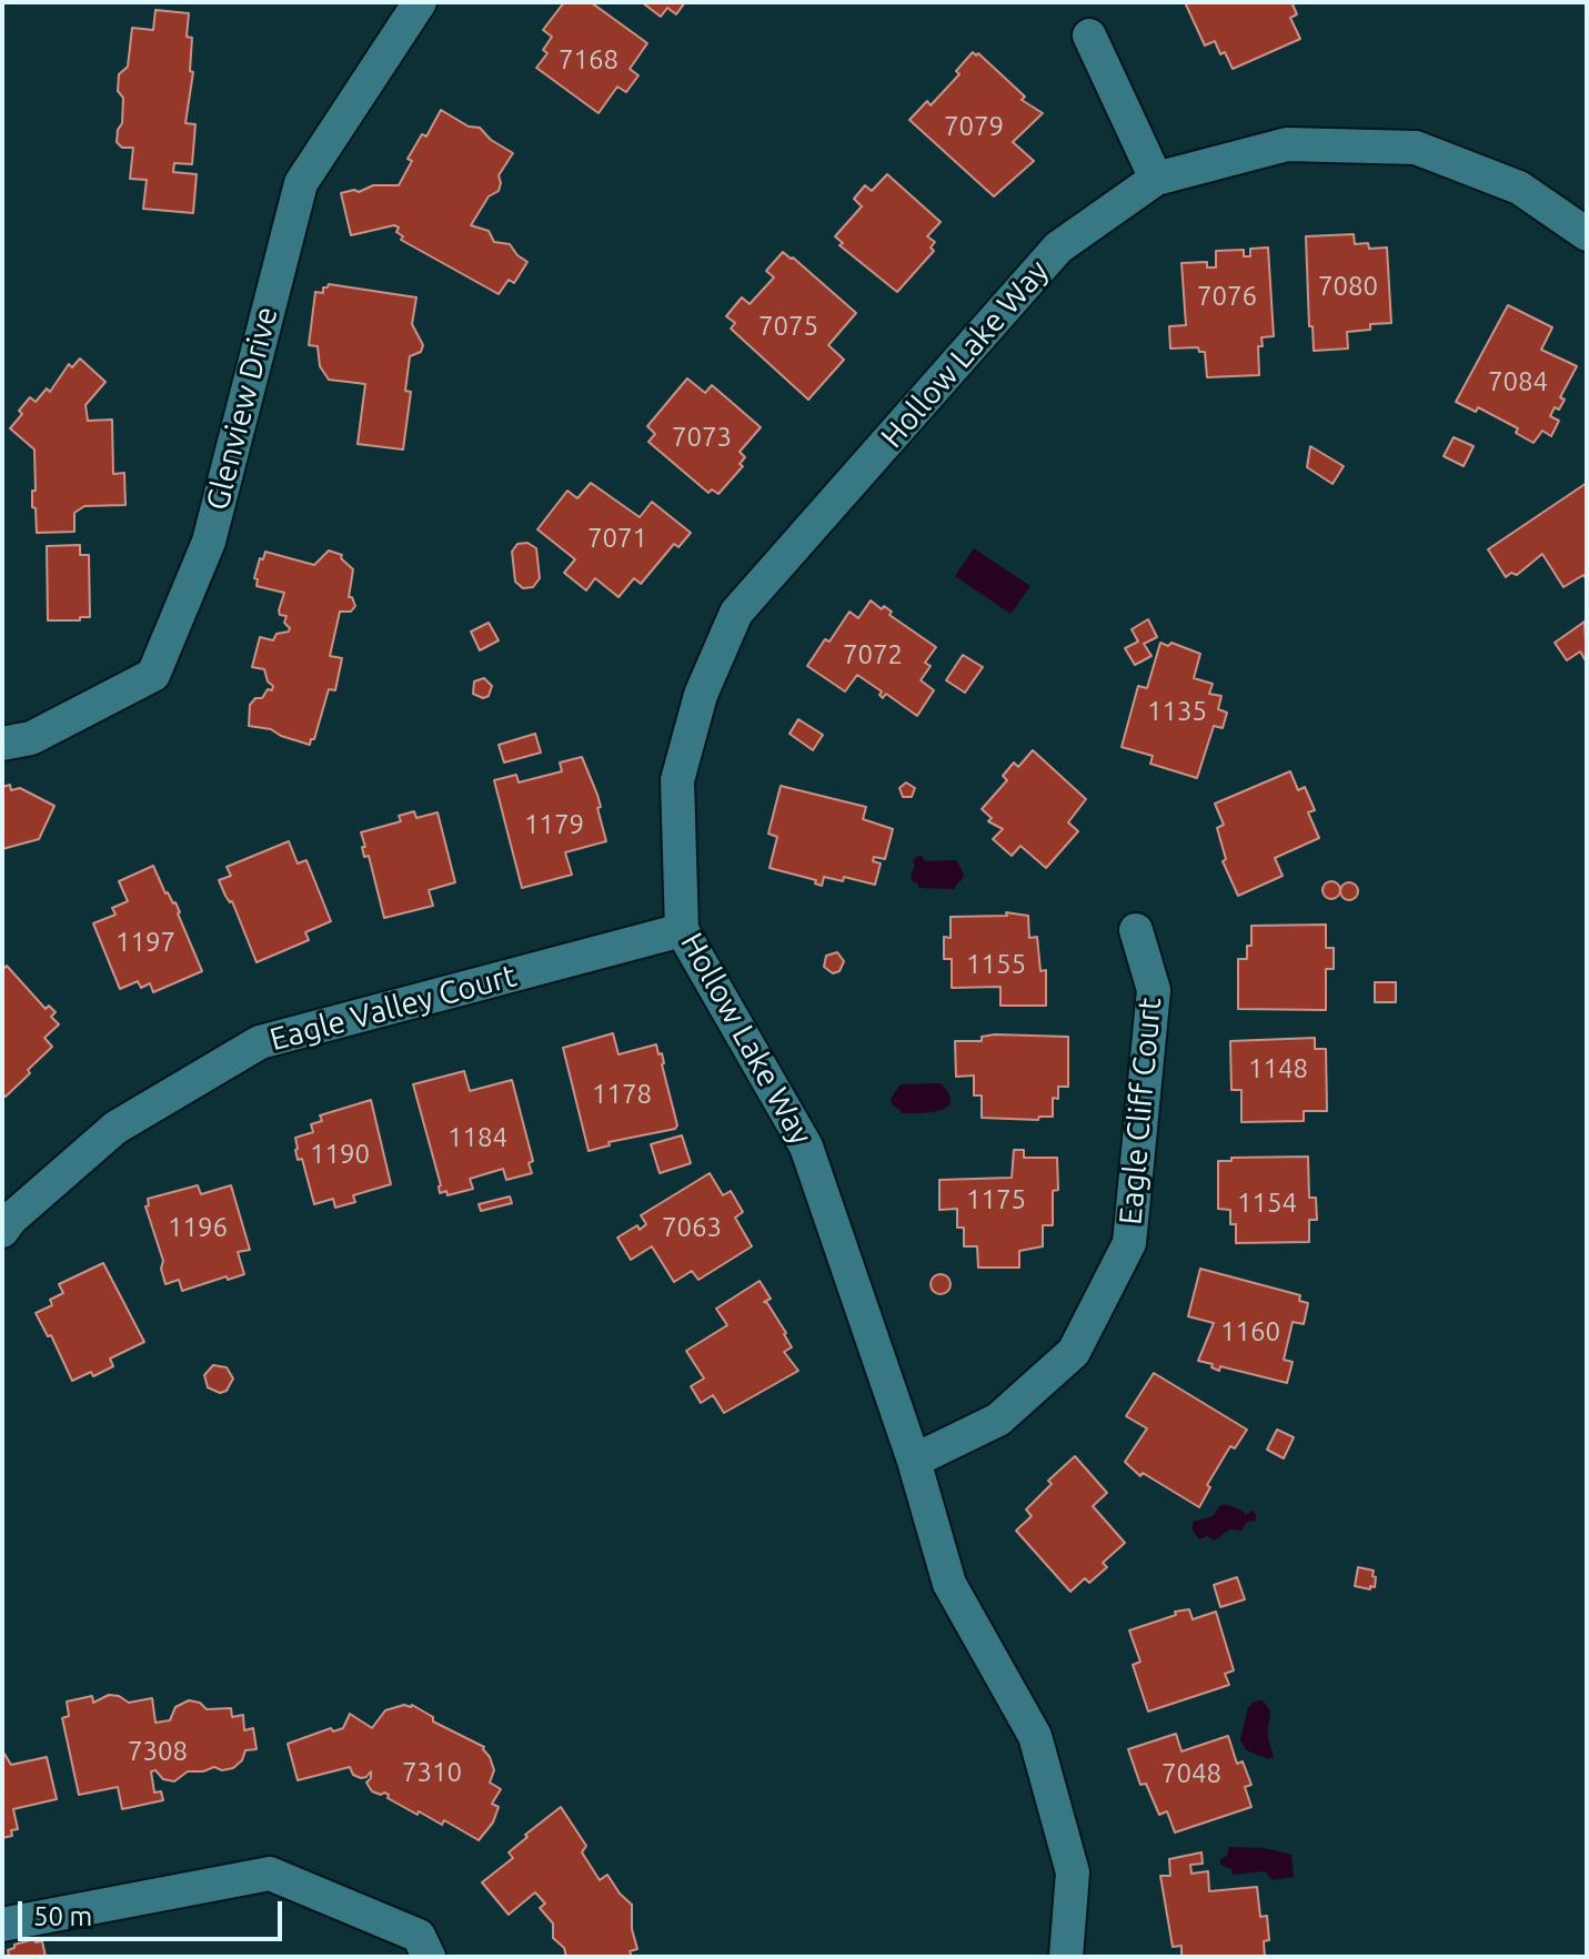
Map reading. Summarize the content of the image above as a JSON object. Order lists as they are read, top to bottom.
{
  "streets": {
    "street": [
      "Hollow Lake Way",
      "Glenview Drive",
      "Eagle Valley Court",
      "Eagle Cliff Court"
    ]
  },
  "crossings": [
    ["Hollow Lake Way", "Eagle Valley Court"],
    ["Hollow Lake Way", "Eagle Cliff Court"]
  ],
  "house_numbers": [
    "7168",
    "7079",
    "7080",
    "7076",
    "7075",
    "7084",
    "7073",
    "7071",
    "7072",
    "1135",
    "1179",
    "1197",
    "1155",
    "1148",
    "1178",
    "1184",
    "1190",
    "1175",
    "1154",
    "1196",
    "7063",
    "1160",
    "7308",
    "7310",
    "7048"
  ],
  "scale_bar": "50 m"
}
